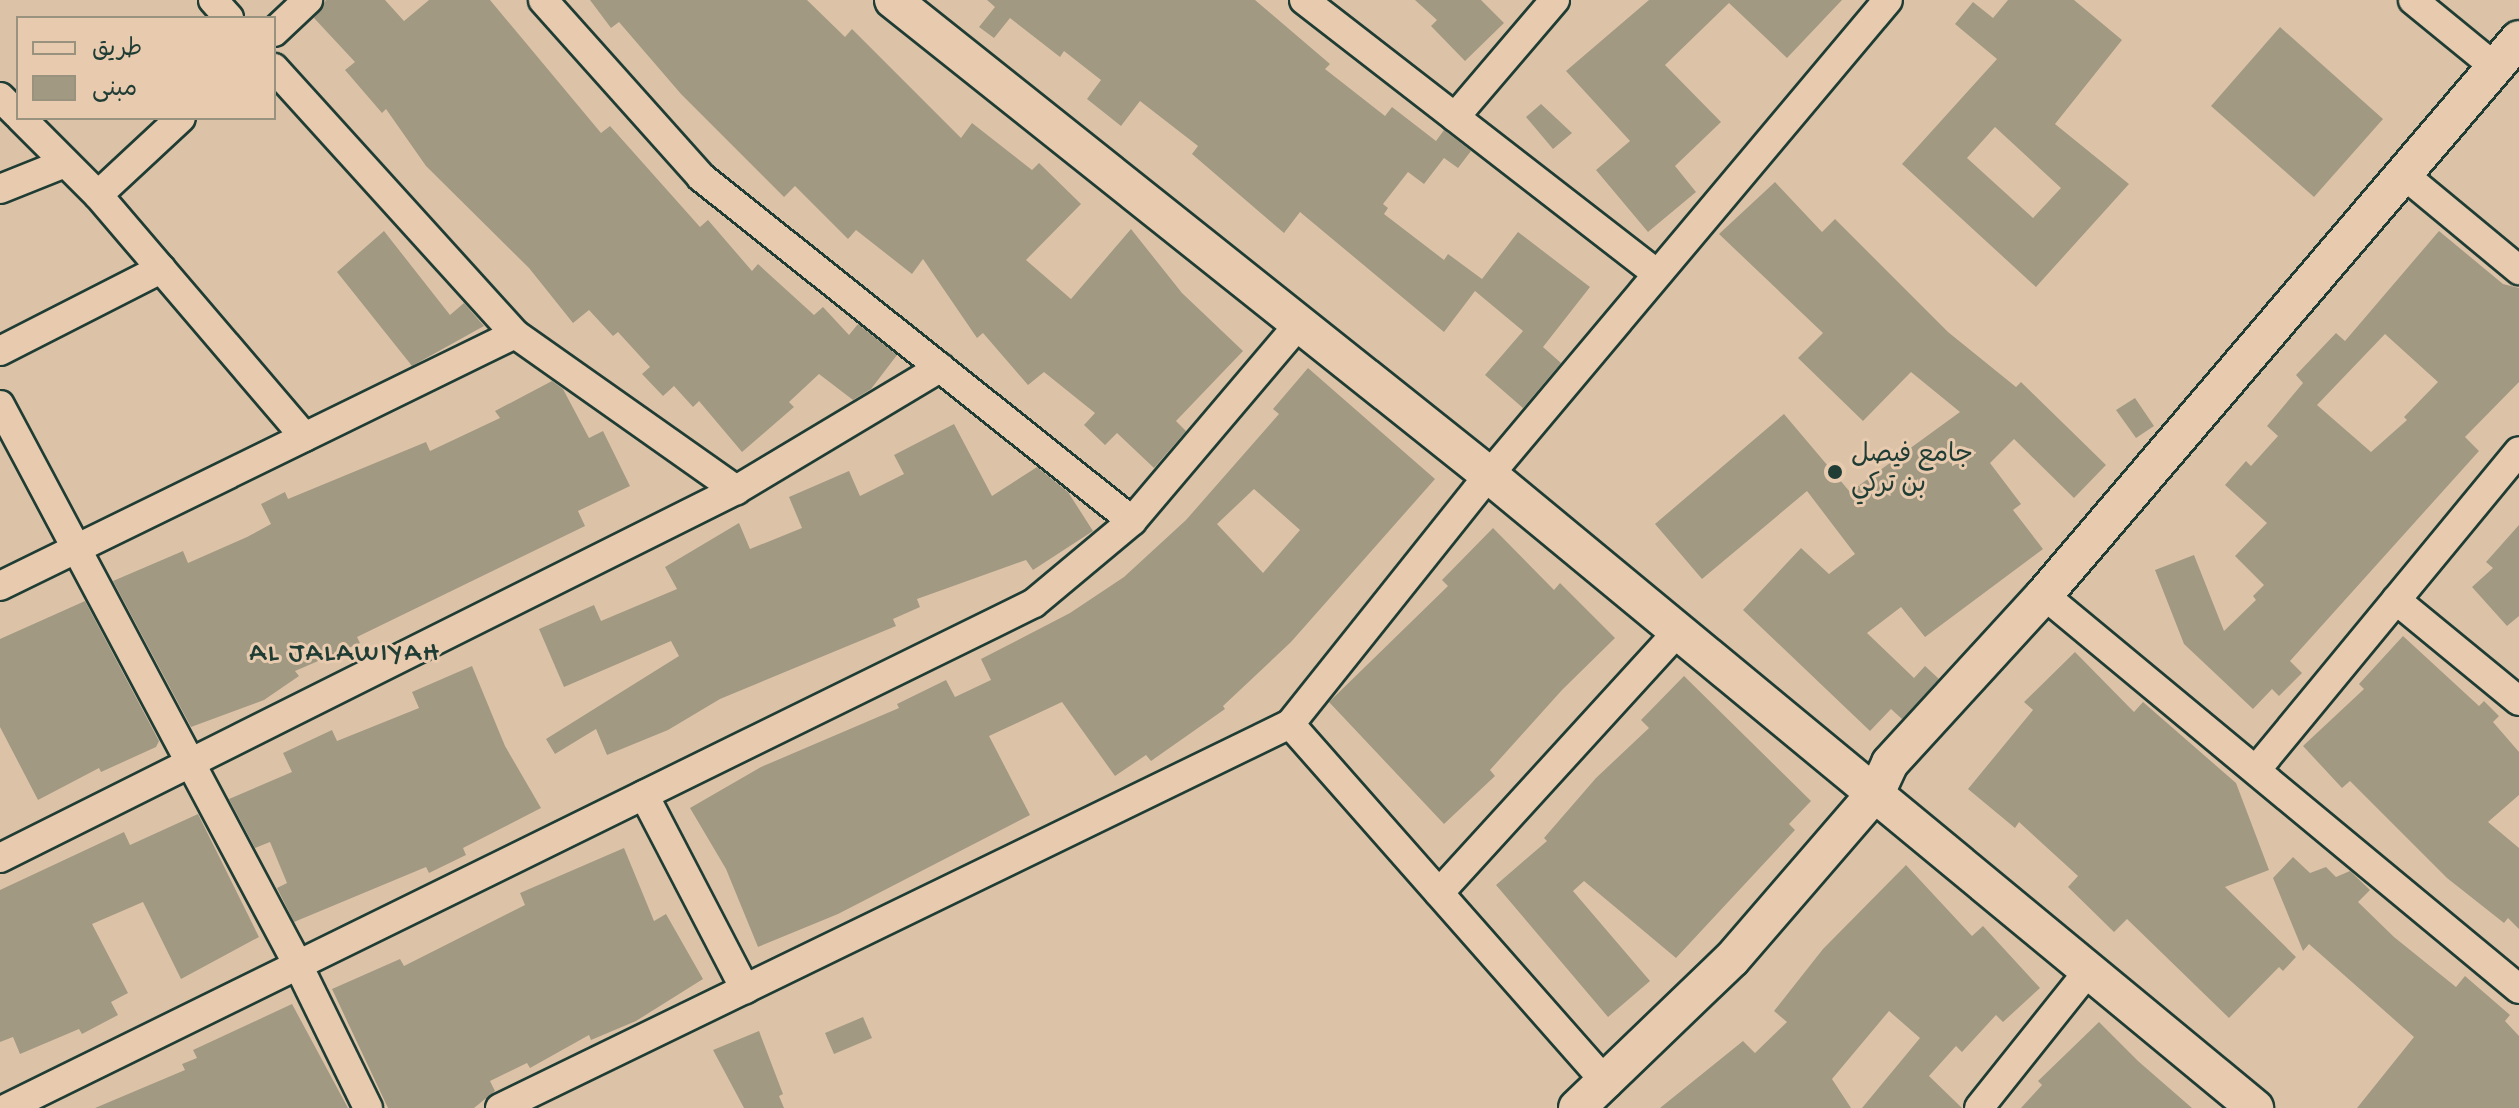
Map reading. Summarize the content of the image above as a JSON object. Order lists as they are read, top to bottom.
{
  "districts": ["AL JALAWIYAH"],
  "places": ["جامع فيصل بن تركي"],
  "legend": ["طريق", "مبنى"]
}
